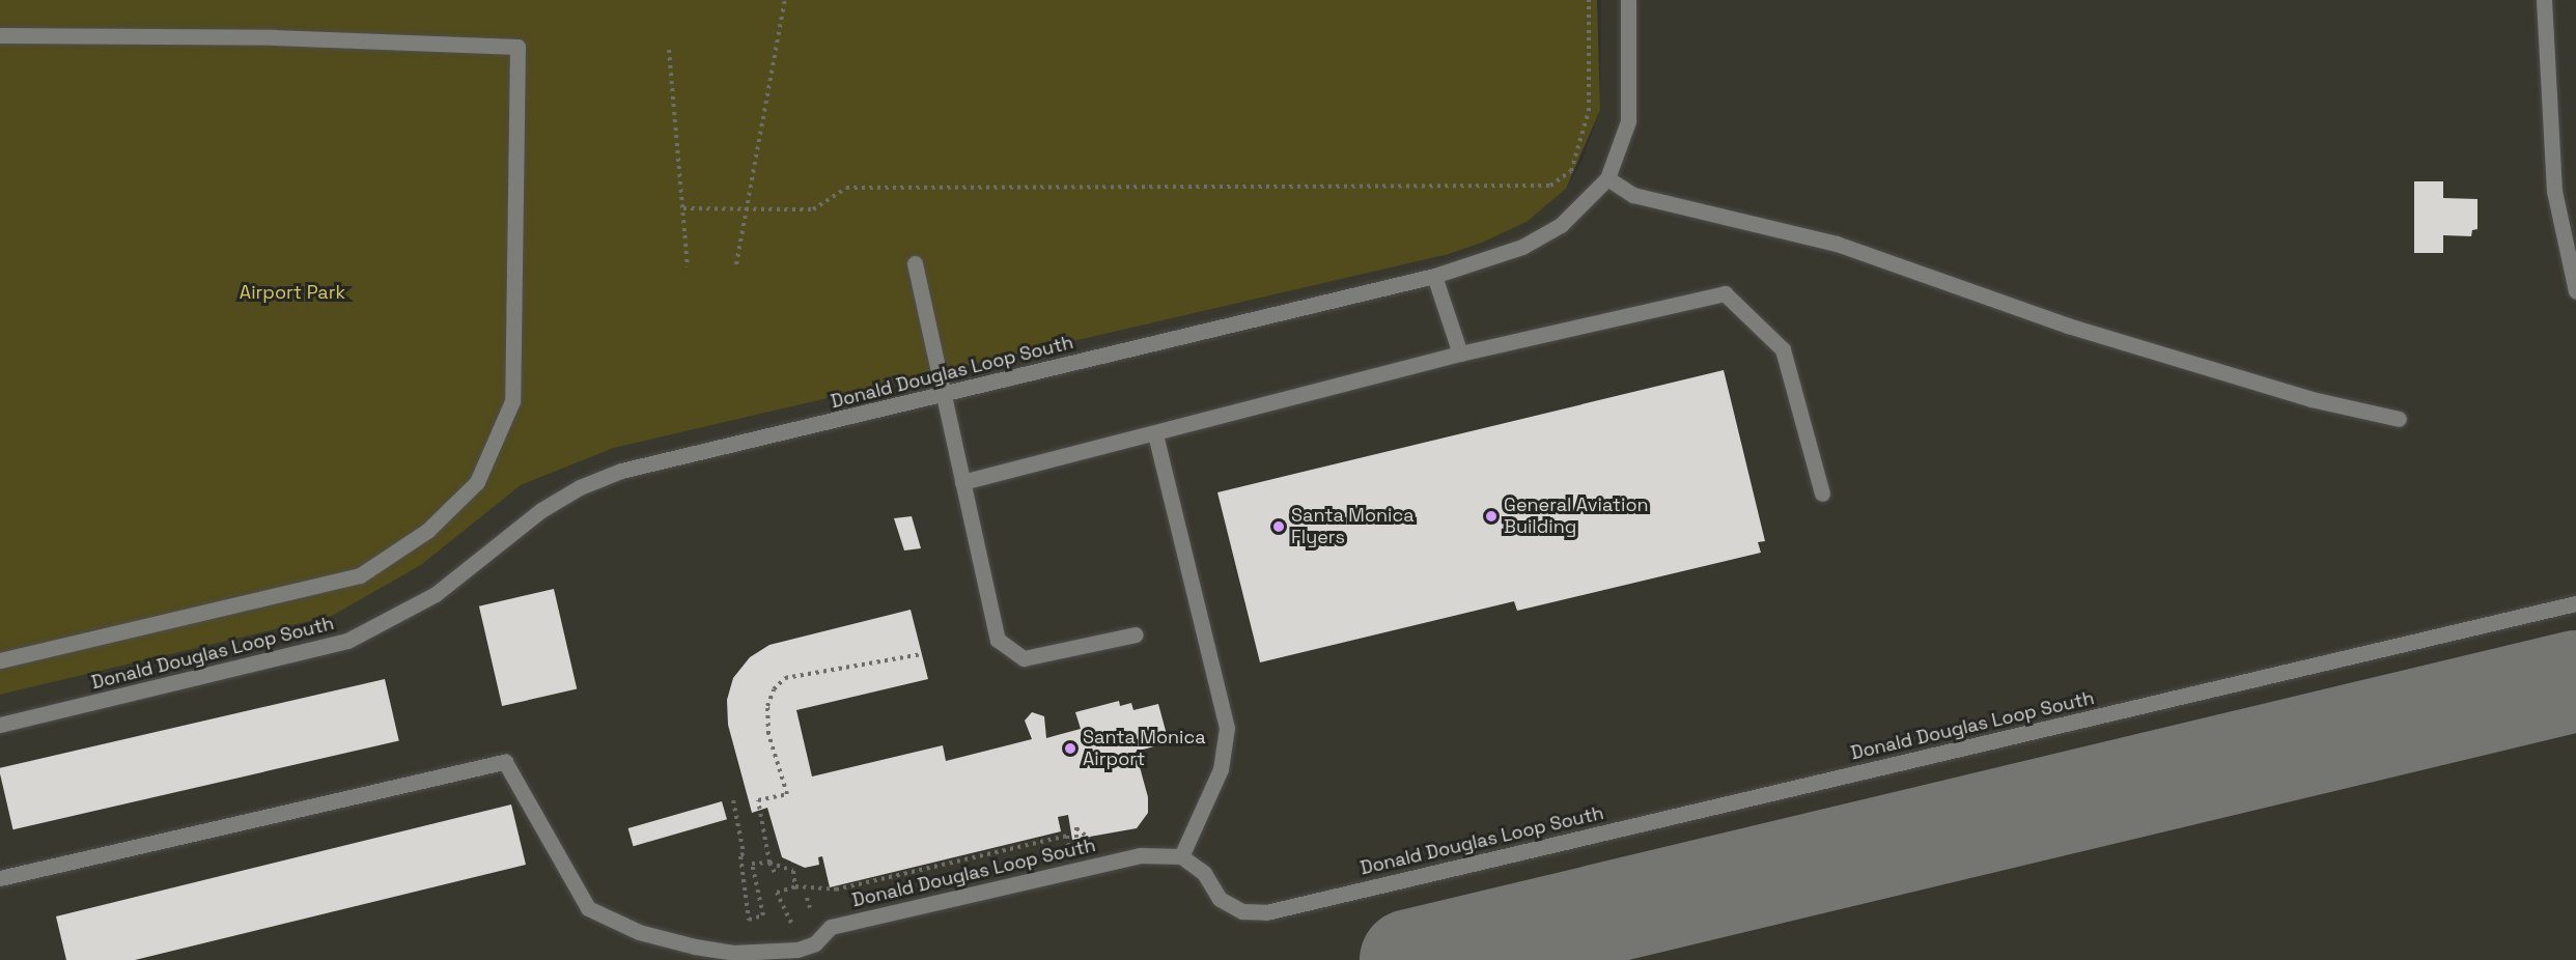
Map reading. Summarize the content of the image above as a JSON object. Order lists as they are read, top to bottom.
{
  "streets": {
    "street": ["Donald Douglas Loop South"]
  },
  "parks": ["Airport Park"],
  "places": ["General Aviation Building", "Santa Monica Flyers", "Santa Monica Airport"]
}
